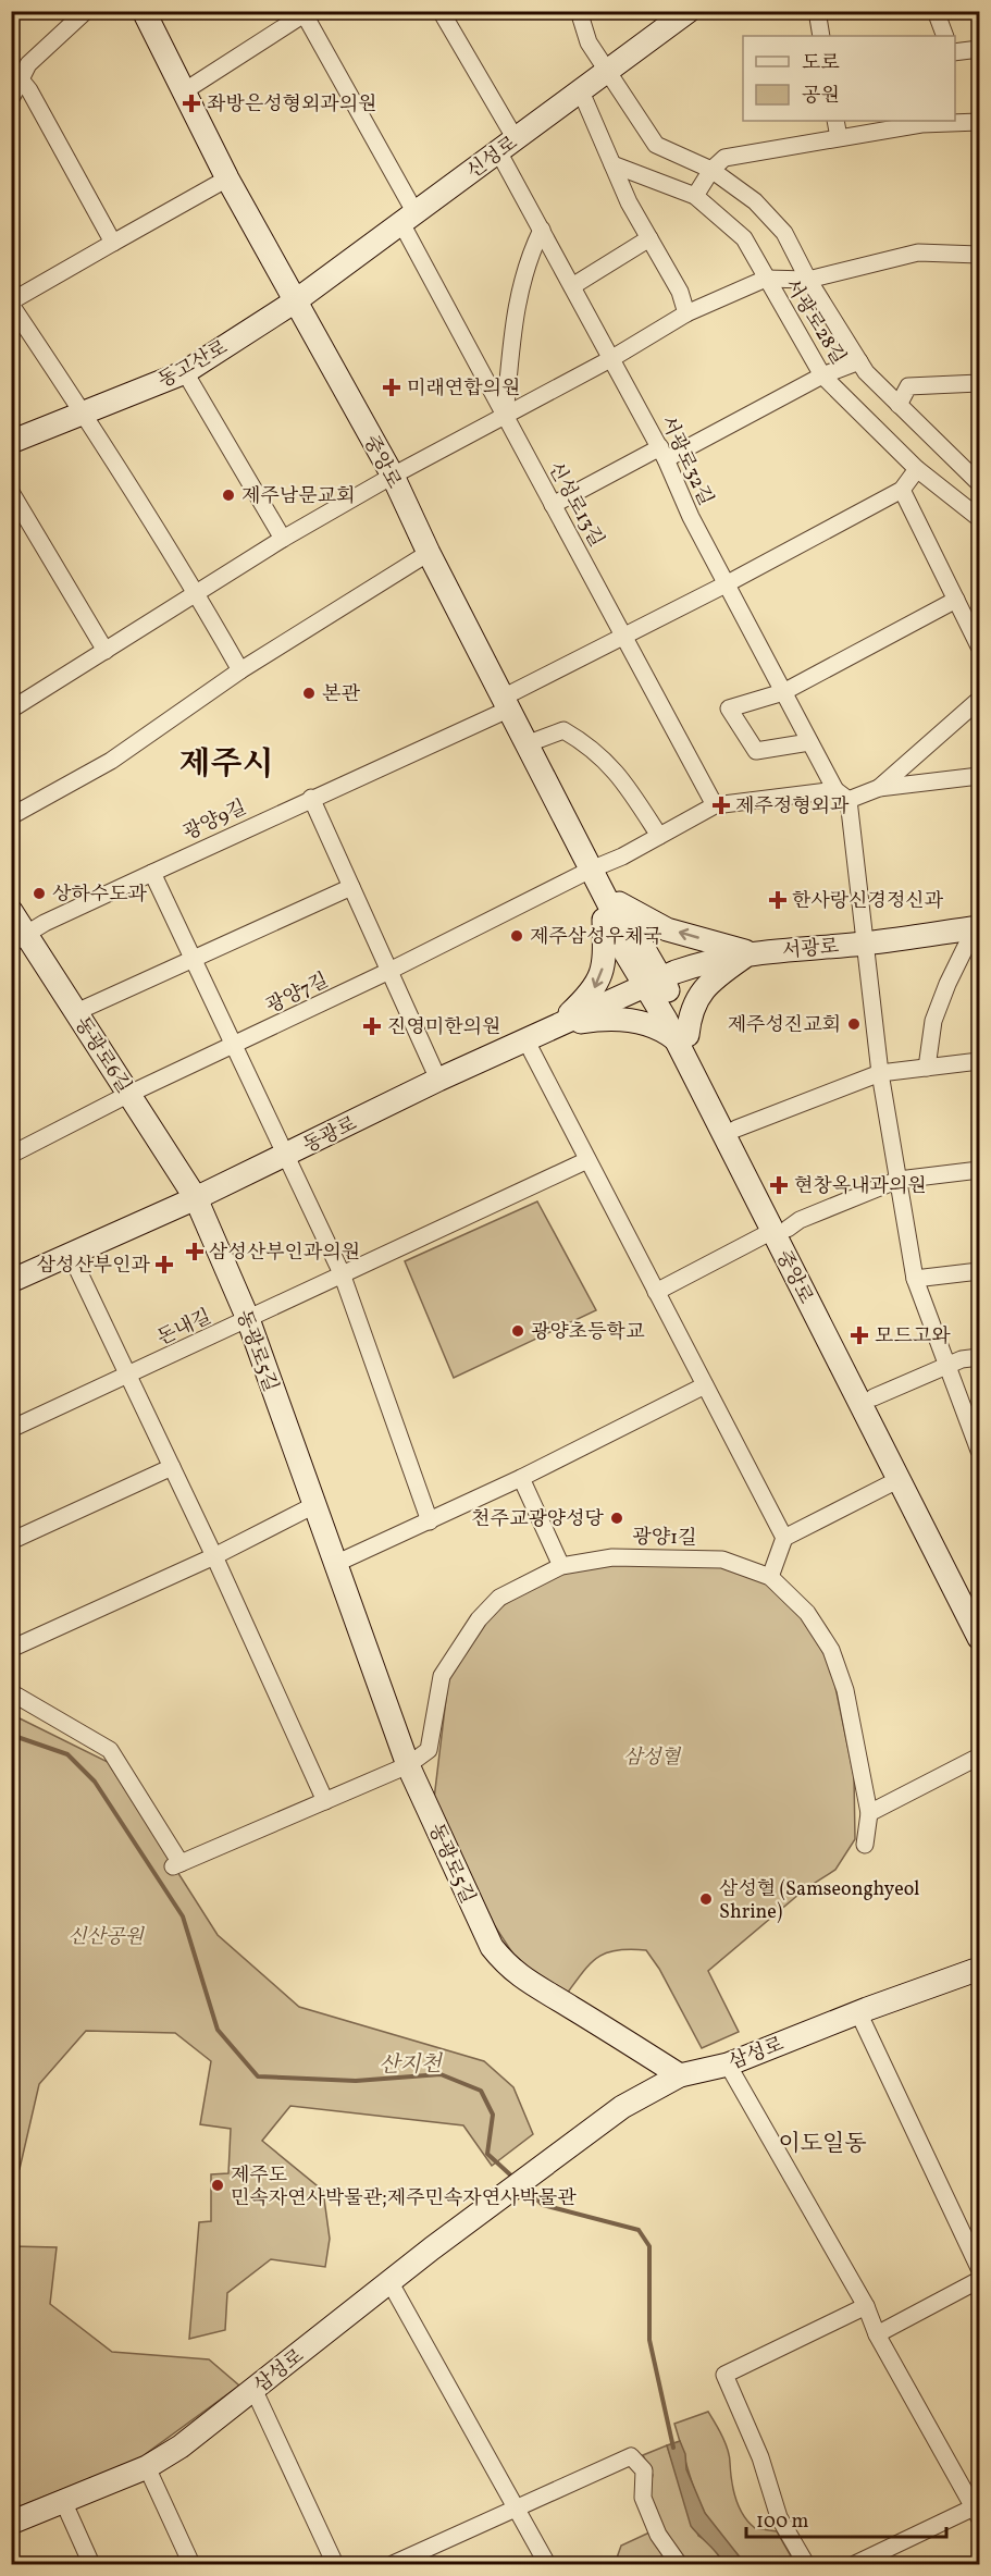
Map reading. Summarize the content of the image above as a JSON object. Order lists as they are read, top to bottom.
{
  "streets": {
    "main road": [
      "신성로",
      "동고산로",
      "중앙로",
      "서광로",
      "동광로6길",
      "동광로",
      "동광로5길",
      "삼성로"
    ],
    "street": [
      "서광로28길",
      "서광로32길",
      "신성로13길",
      "광양9길",
      "광양7길",
      "돈내길",
      "광양1길"
    ]
  },
  "crossings": [
    ["신성로", "동고산로"],
    ["신성로", "서광로32길"],
    ["신성로", "중앙로"],
    ["신성로", "신성로13길"],
    ["동고산로", "중앙로"],
    ["서광로32길", "광양9길"],
    ["중앙로", "광양9길"],
    ["중앙로", "서광로"],
    ["중앙로", "광양7길"],
    ["중앙로", "동광로"],
    ["신성로13길", "광양9길"],
    ["신성로13길", "광양7길"],
    ["광양9길", "동광로6길"],
    ["서광로", "동광로"],
    ["광양7길", "동광로6길"],
    ["동광로6길", "동광로"],
    ["동광로6길", "동광로5길"],
    ["동광로", "동광로5길"],
    ["돈내길", "동광로5길"],
    ["동광로5길", "광양1길"],
    ["동광로5길", "삼성로"]
  ],
  "districts": ["제주시", "이도일동"],
  "water": ["산지천"],
  "parks": ["삼성혈", "신산공원"],
  "places": {
    "health": [
      "좌방은성형외과의원",
      "미래연합의원",
      "제주정형외과",
      "한사랑신경정신과",
      "진영미한의원",
      "현창옥내과의원",
      "삼성산부인과의원",
      "삼성산부인과",
      "모드고와"
    ],
    "other": [
      "제주남문교회",
      "본관",
      "상하수도과",
      "제주삼성우체국",
      "제주성진교회",
      "광양초등학교",
      "천주교광양성당",
      "삼성혈 (Samseonghyeol Shrine)",
      "제주도 민속자연사박물관;제주민속자연사박물관"
    ]
  },
  "legend": ["도로", "공원"],
  "scale_bar": "100 m"
}
